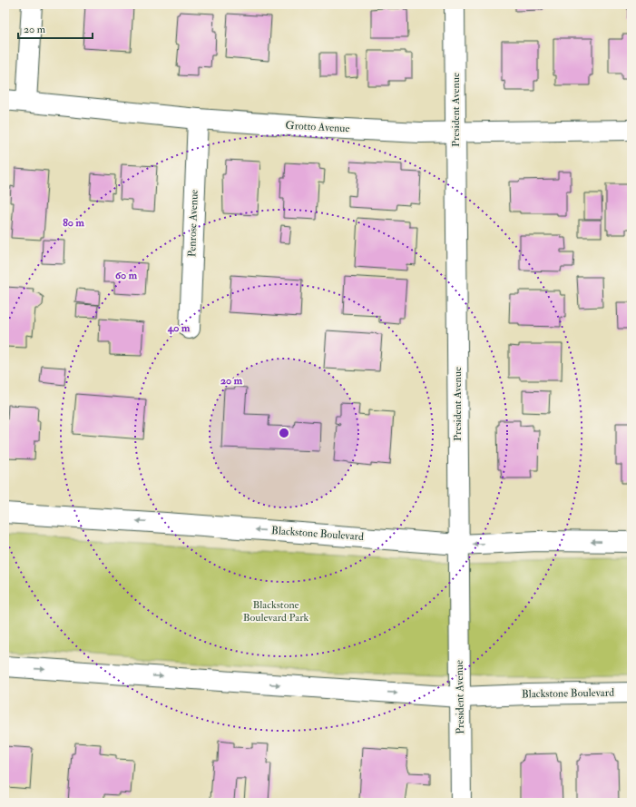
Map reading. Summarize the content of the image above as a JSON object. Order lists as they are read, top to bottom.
{
  "streets": {
    "street": [
      "President Avenue",
      "Grotto Avenue",
      "Penrose Avenue",
      "Blackstone Boulevard"
    ]
  },
  "crossings": [
    ["President Avenue", "Grotto Avenue"],
    ["President Avenue", "Blackstone Boulevard"],
    ["Grotto Avenue", "Penrose Avenue"]
  ],
  "parks": ["Blackstone Boulevard Park"],
  "scale_bar": "20 m",
  "rings": [
    "80 m",
    "60 m",
    "40 m",
    "20 m"
  ]
}
